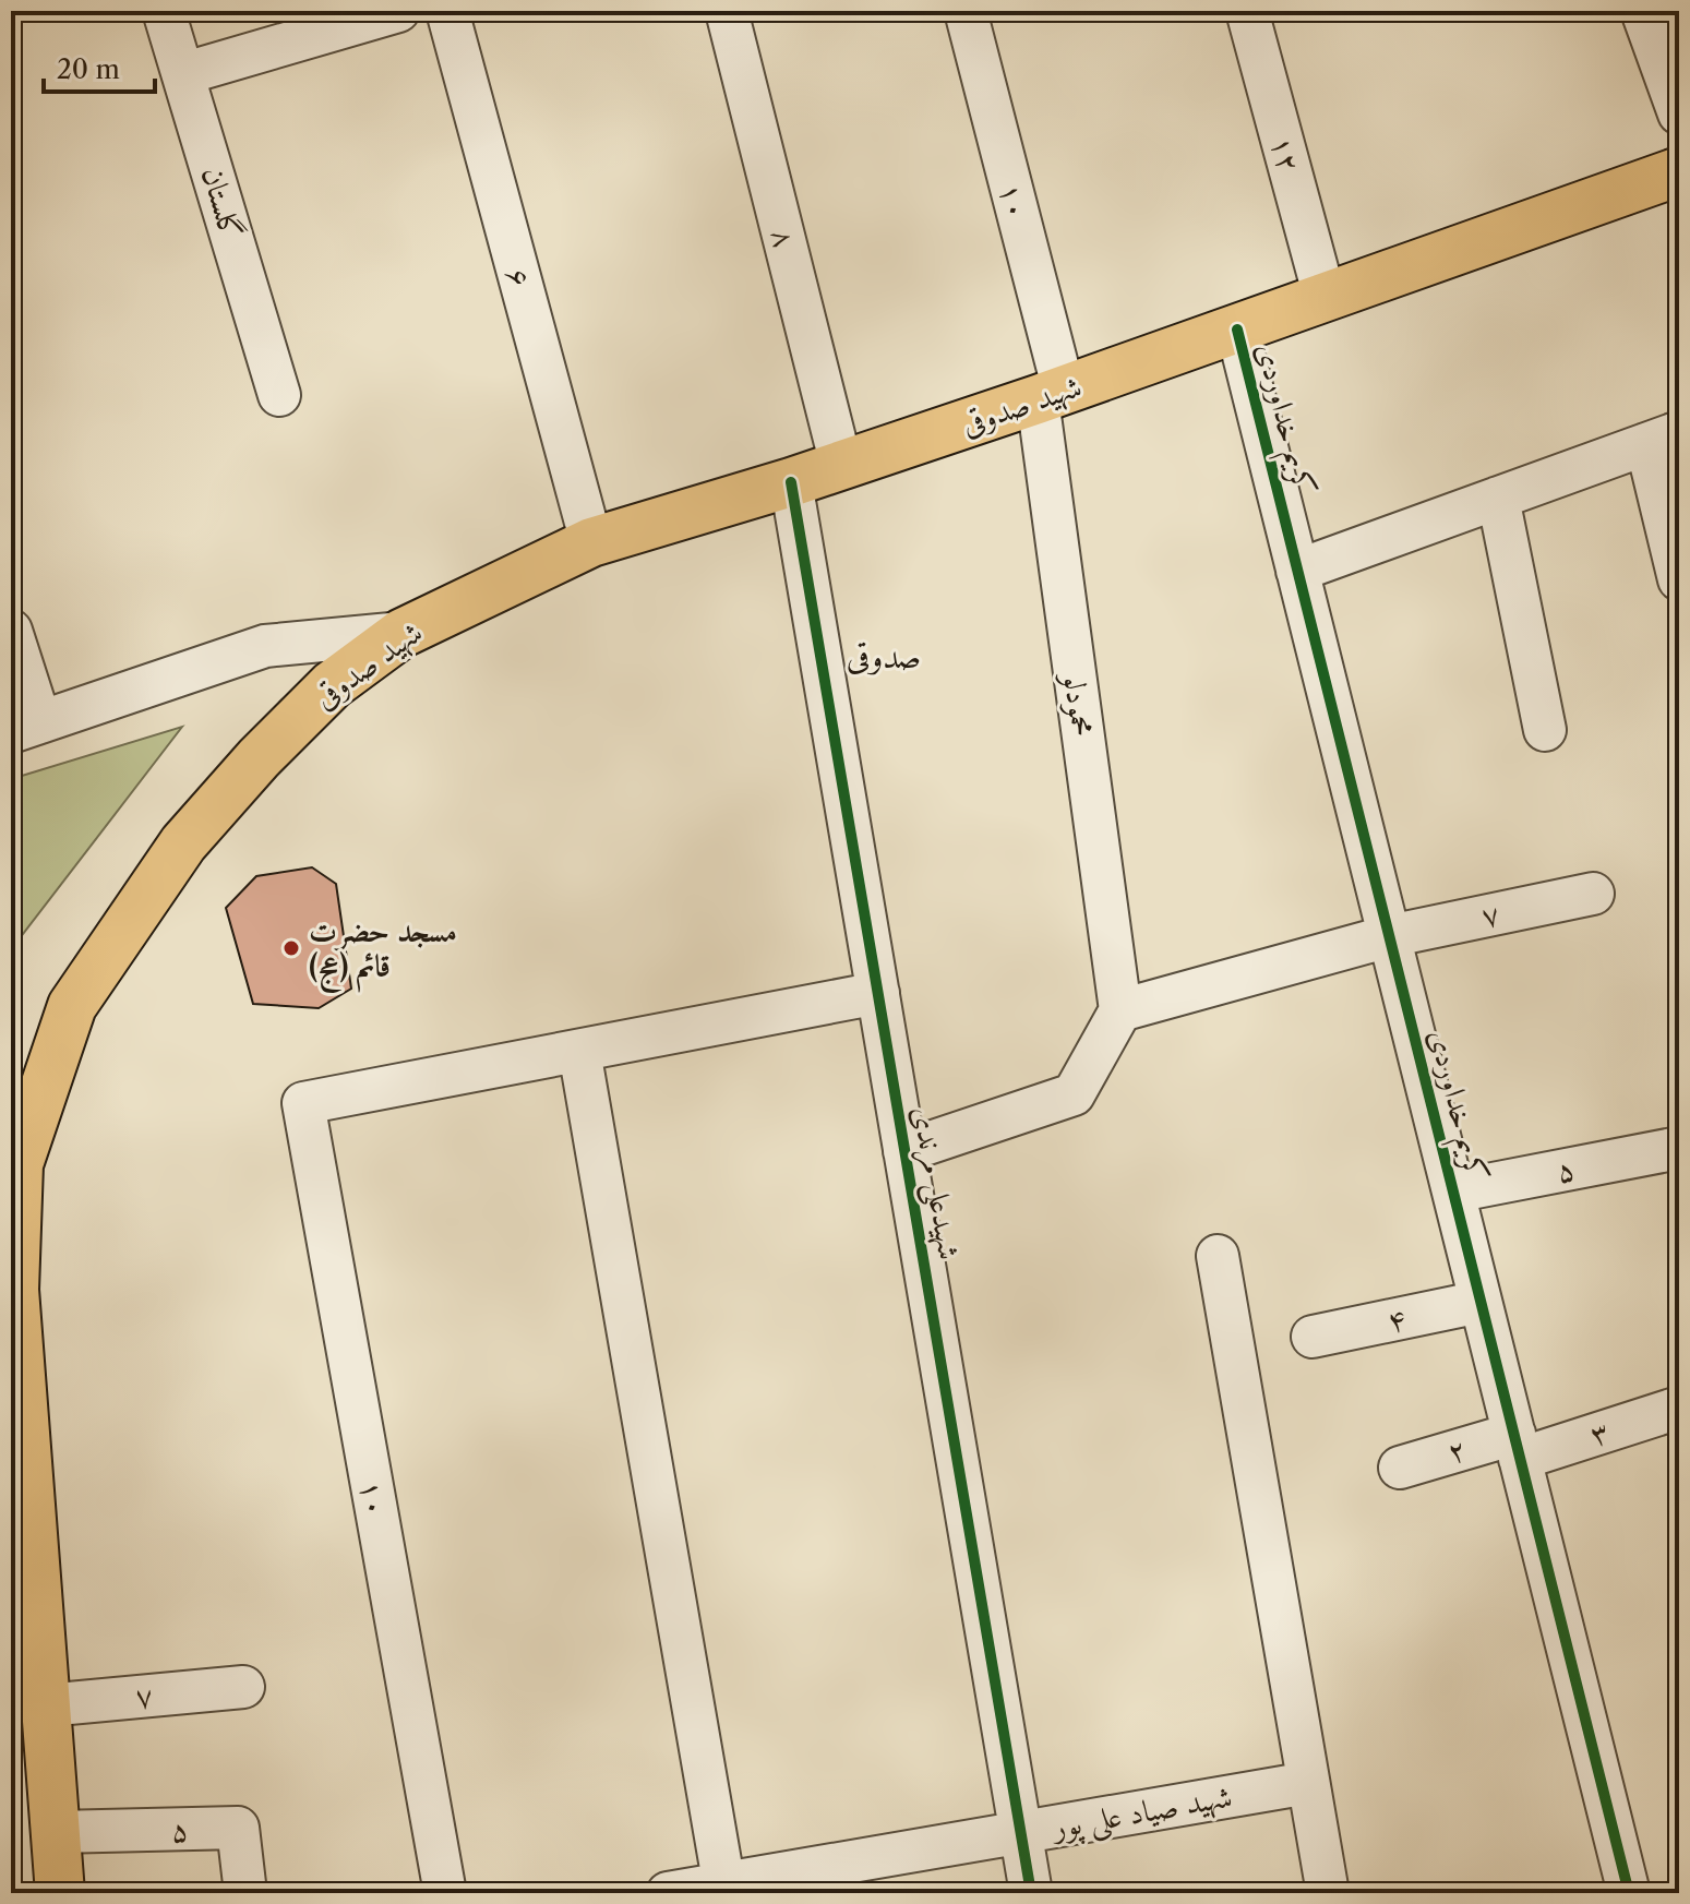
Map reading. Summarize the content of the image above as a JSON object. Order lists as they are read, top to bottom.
{
  "streets": {
    "main road": ["شهید صدوقی"],
    "street": [
      "۱۲",
      "۱۰",
      "گلستان",
      "۸",
      "۶",
      "کریم خداوردی",
      "محمودلو",
      "۷",
      "۵",
      "شهیدعلی مرندی",
      "۴",
      "۳",
      "۲",
      "شهید صیاد علی پور"
    ]
  },
  "crossings": [
    ["۱۲", "شهید صدوقی"],
    ["۱۰", "شهید صدوقی"],
    ["۱۰", "محمودلو"],
    ["۸", "شهید صدوقی"],
    ["۶", "شهید صدوقی"],
    ["شهید صدوقی", "کریم خداوردی"],
    ["شهید صدوقی", "محمودلو"],
    ["شهید صدوقی", "۷"],
    ["شهید صدوقی", "۵"],
    ["شهید صدوقی", "شهیدعلی مرندی"],
    ["کریم خداوردی", "۷"],
    ["کریم خداوردی", "۵"],
    ["کریم خداوردی", "۴"],
    ["کریم خداوردی", "۳"],
    ["کریم خداوردی", "۲"],
    ["محمودلو", "۷"],
    ["شهیدعلی مرندی", "شهید صیاد علی پور"],
    ["۳", "۲"]
  ],
  "districts": ["صدوقی"],
  "places": ["مسجد حضرت قائم (عج)"],
  "scale_bar": "20 m"
}
